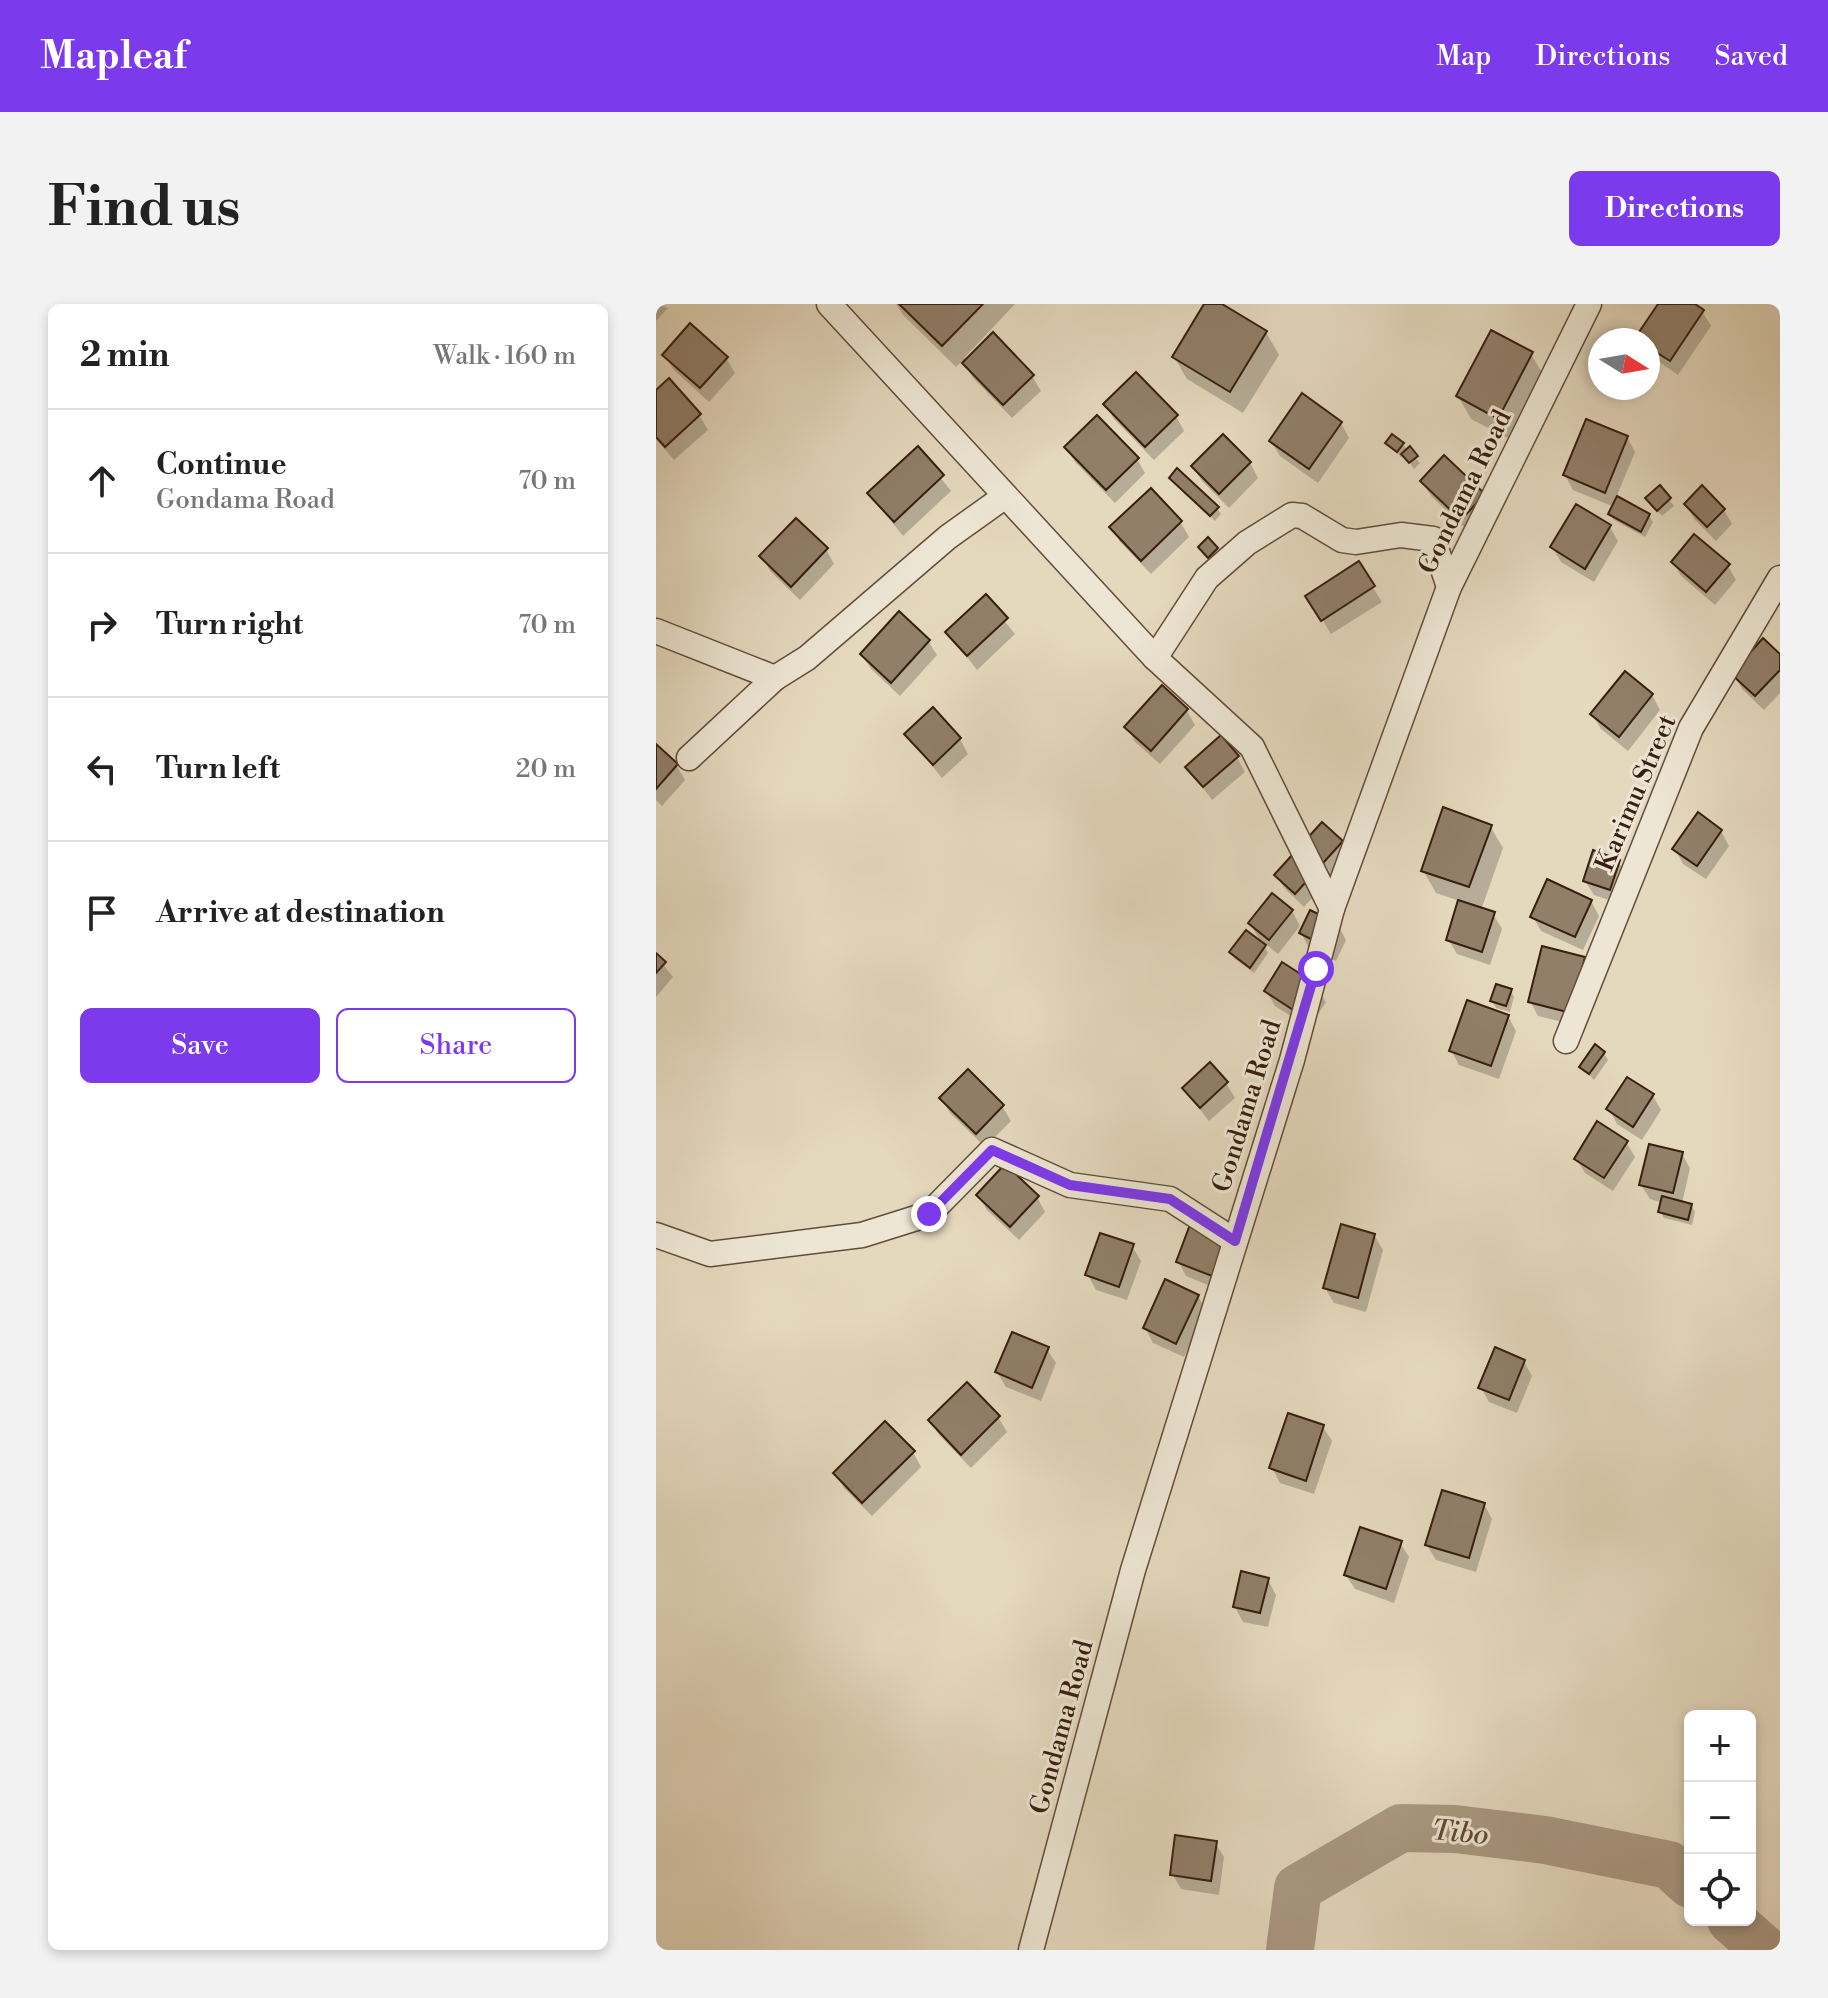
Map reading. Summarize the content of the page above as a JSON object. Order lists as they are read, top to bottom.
{
  "streets": {
    "street": ["Gondama Road", "Karimu Street"]
  },
  "water": ["Tibo"],
  "north": "right",
  "page": {
    "header": "Mapleaf",
    "nav": ["Map", "Directions", "Saved"],
    "buttons": [
      "Directions",
      ["Save", "Share"]
    ],
    "title": "Find us",
    "heading": ["2 min", "Walk · 160 m"],
    "list": [
      ["Continue", "Gondama Road", "70 m"],
      ["Turn right", "70 m"],
      ["Turn left", "20 m"],
      "Arrive at destination"
    ],
    "map_buttons": ["+", "−"]
  }
}
